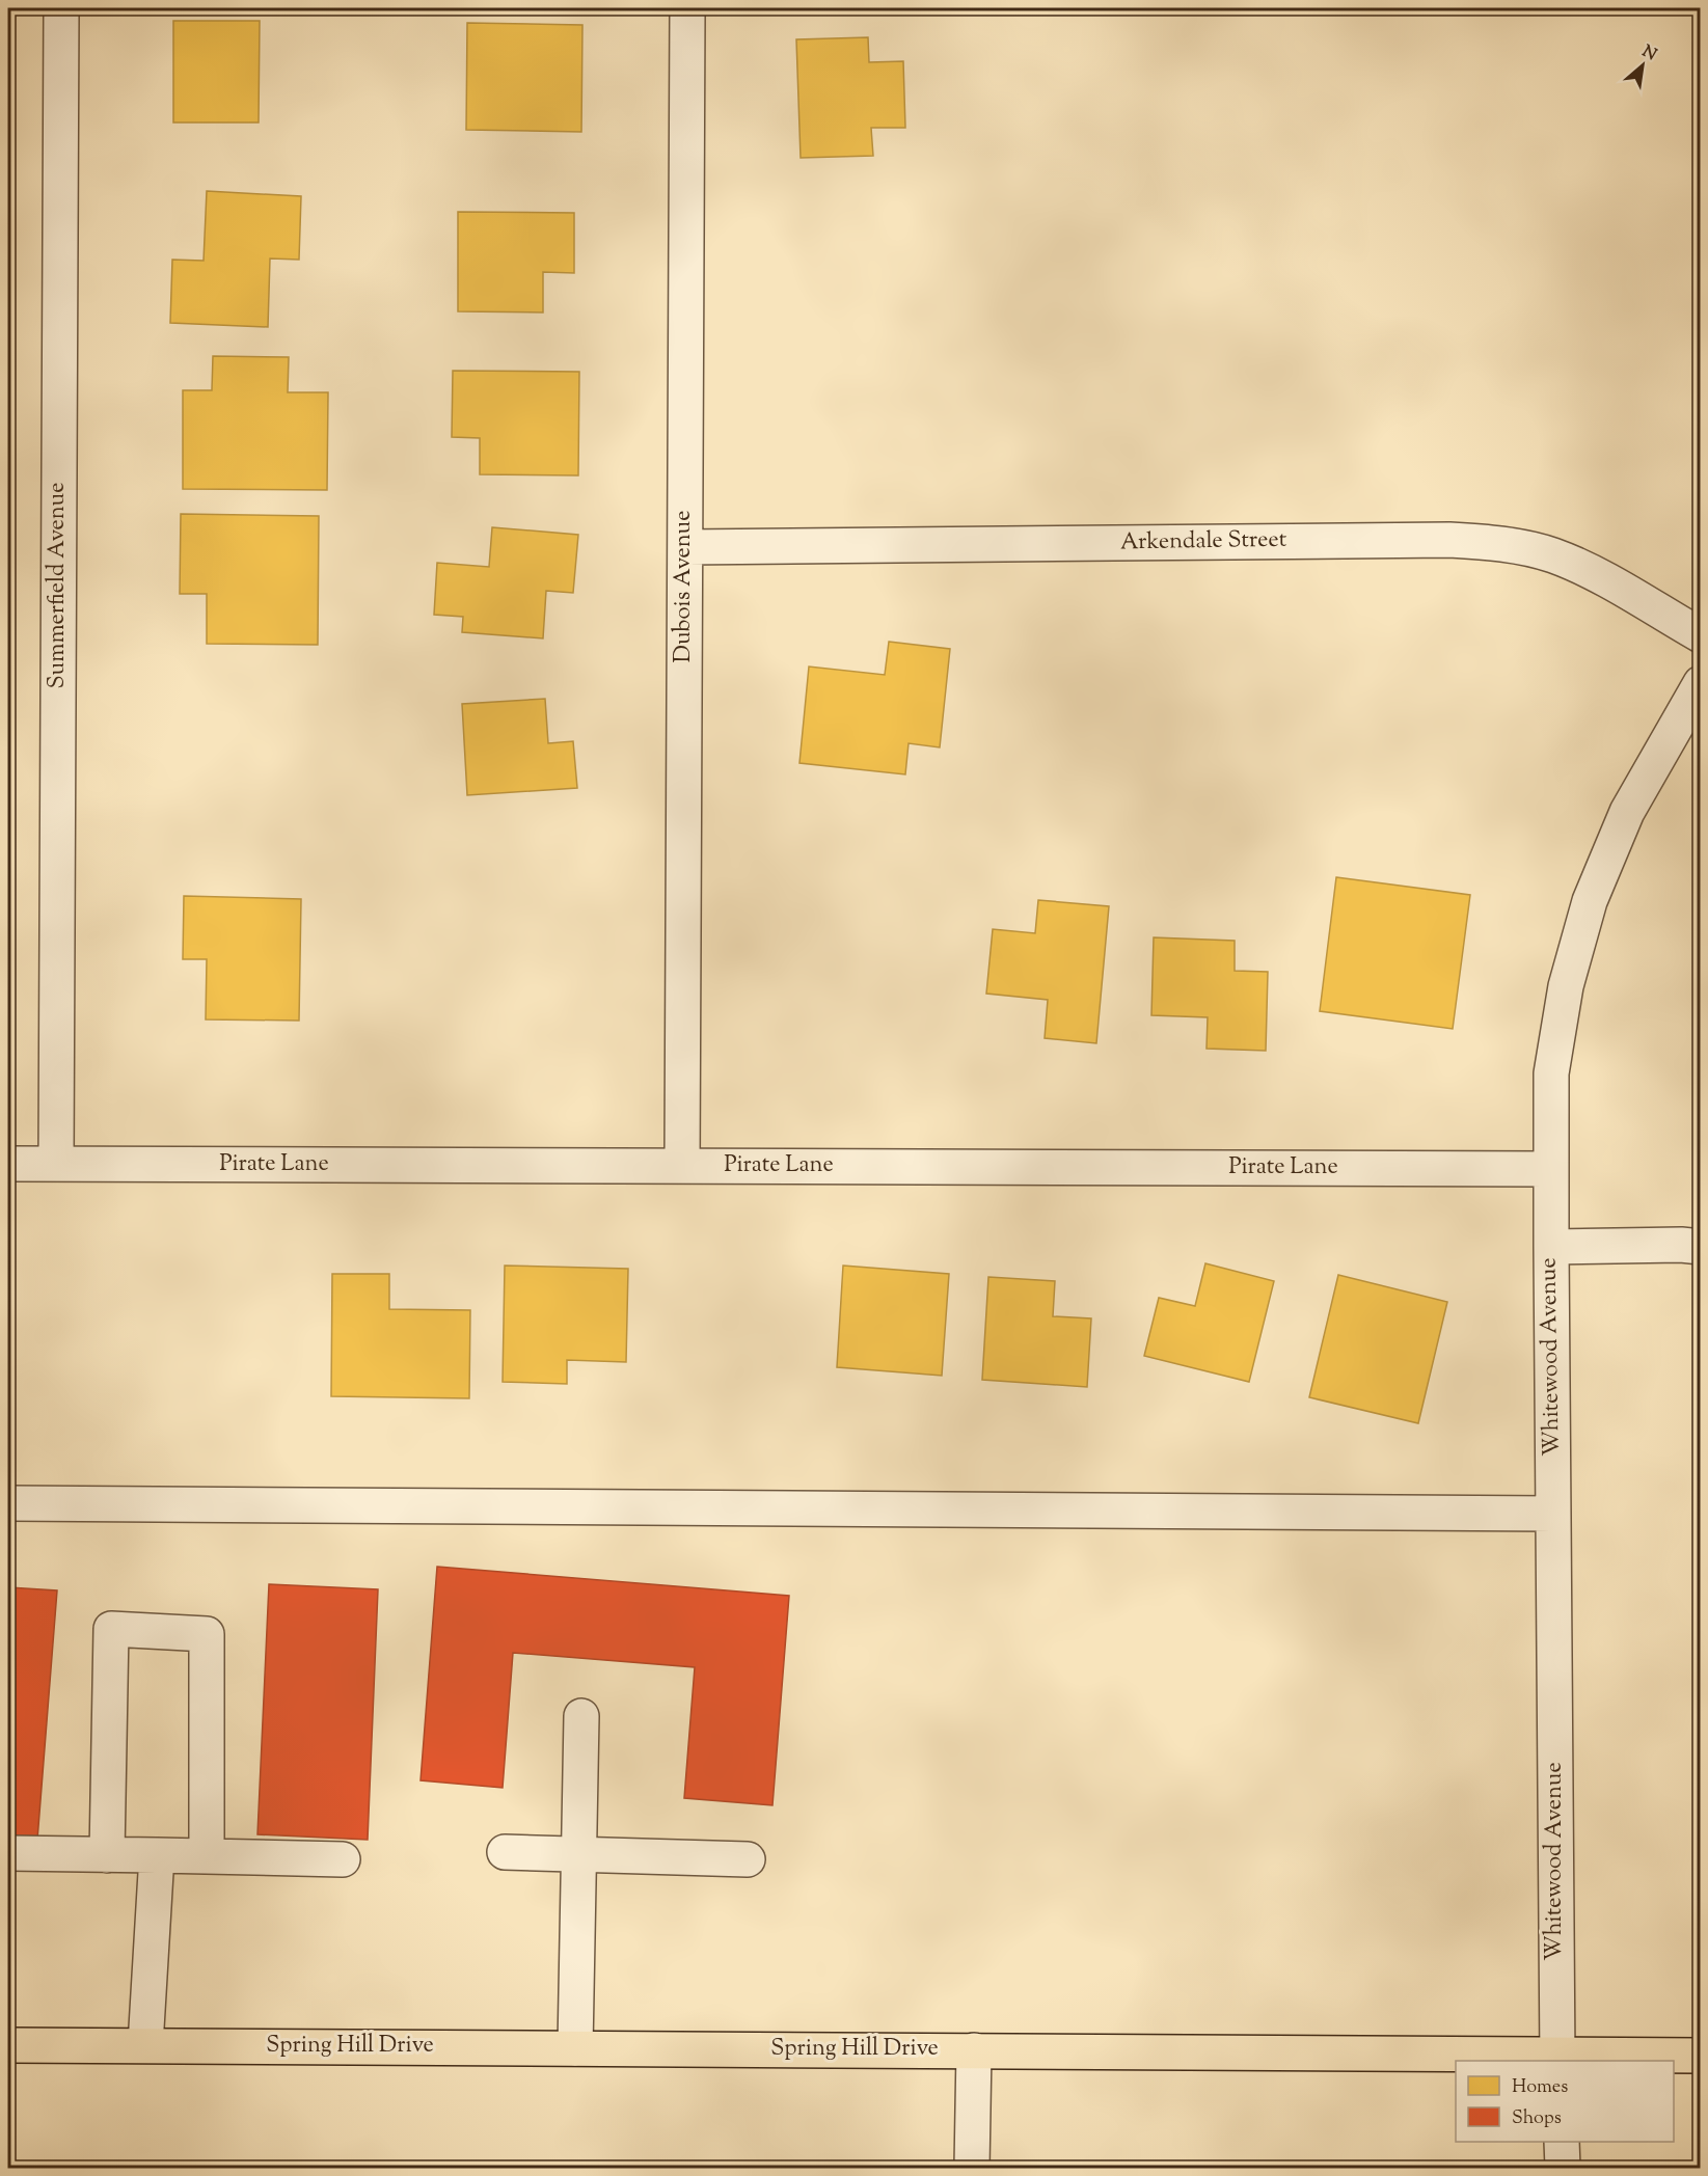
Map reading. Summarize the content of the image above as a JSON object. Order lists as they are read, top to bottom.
{
  "streets": {
    "main road": ["Spring Hill Drive"],
    "street": [
      "Arkendale Street",
      "Summerfield Avenue",
      "Dubois Avenue",
      "Pirate Lane",
      "Whitewood Avenue"
    ]
  },
  "crossings": [
    ["Arkendale Street", "Dubois Avenue"],
    ["Summerfield Avenue", "Pirate Lane"],
    ["Dubois Avenue", "Pirate Lane"],
    ["Pirate Lane", "Whitewood Avenue"],
    ["Whitewood Avenue", "Spring Hill Drive"]
  ],
  "legend": ["Homes", "Shops"],
  "north": "top right"
}
